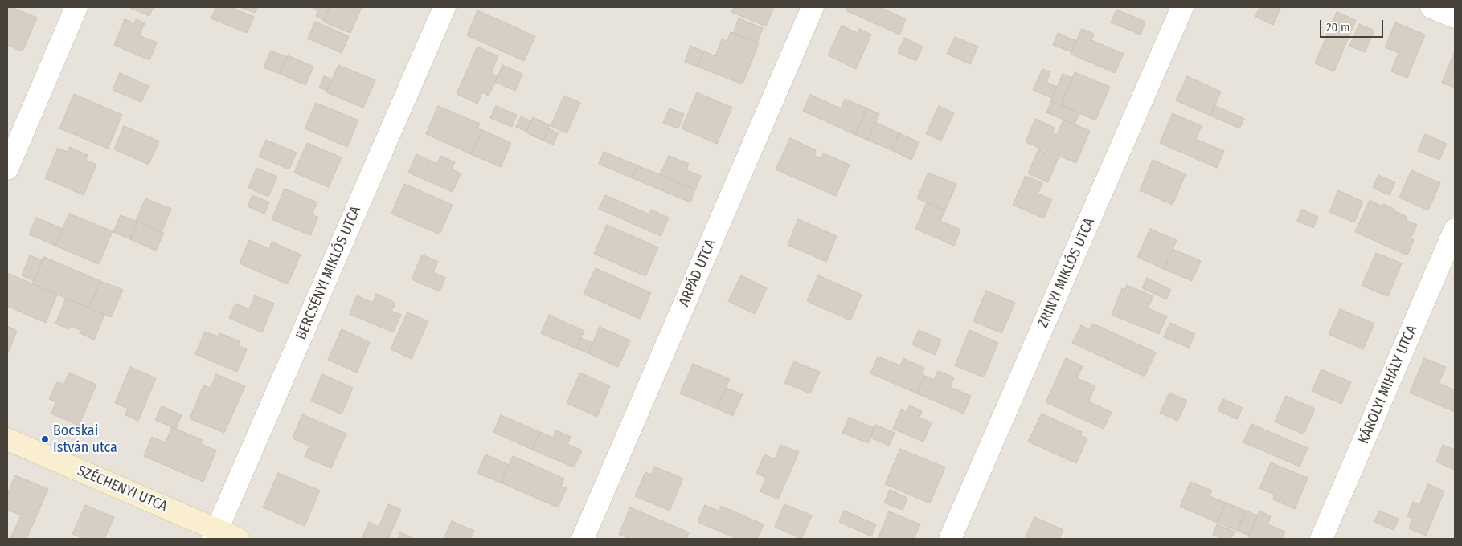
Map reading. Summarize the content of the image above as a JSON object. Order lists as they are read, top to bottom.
{
  "streets": {
    "street": [
      "BERCSÉNYI MIKLÓS UTCA",
      "ÁRPÁD UTCA",
      "ZRÍNYI MIKLÓS UTCA",
      "KÁROLYI MIHÁLY UTCA",
      "SZÉCHENYI UTCA"
    ]
  },
  "crossings": [
    ["BERCSÉNYI MIKLÓS UTCA", "SZÉCHENYI UTCA"]
  ],
  "places": ["Bocskai István utca"],
  "scale_bar": "20 m"
}
